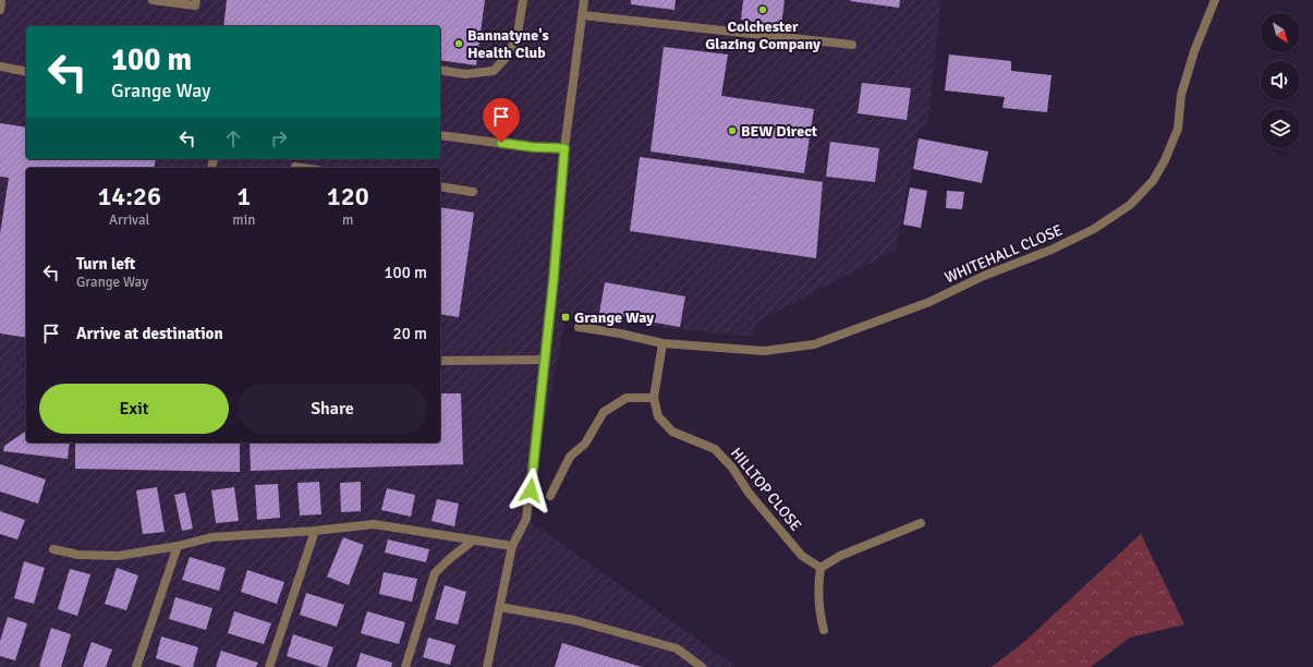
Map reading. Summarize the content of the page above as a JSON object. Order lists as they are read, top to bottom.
{
  "streets": {
    "street": ["WHITEHALL CLOSE", "HILLTOP CLOSE"]
  },
  "places": {
    "other": ["Colchester Glazing Company", "Bannatyne's Health Club", "BEW Direct"],
    "transit": ["Grange Way"]
  },
  "north": "bottom right",
  "page": {
    "turn": ["100 m", "Grange Way"],
    "eta": [
      "14:26",
      "Arrival",
      "1",
      "min",
      "120",
      "m"
    ],
    "list": [
      {
        "name": "Turn left",
        "note": "Grange Way",
        "value": "100 m"
      },
      {
        "name": "Arrive at destination",
        "value": "20 m"
      }
    ],
    "buttons": ["Exit", "Share"]
  }
}
